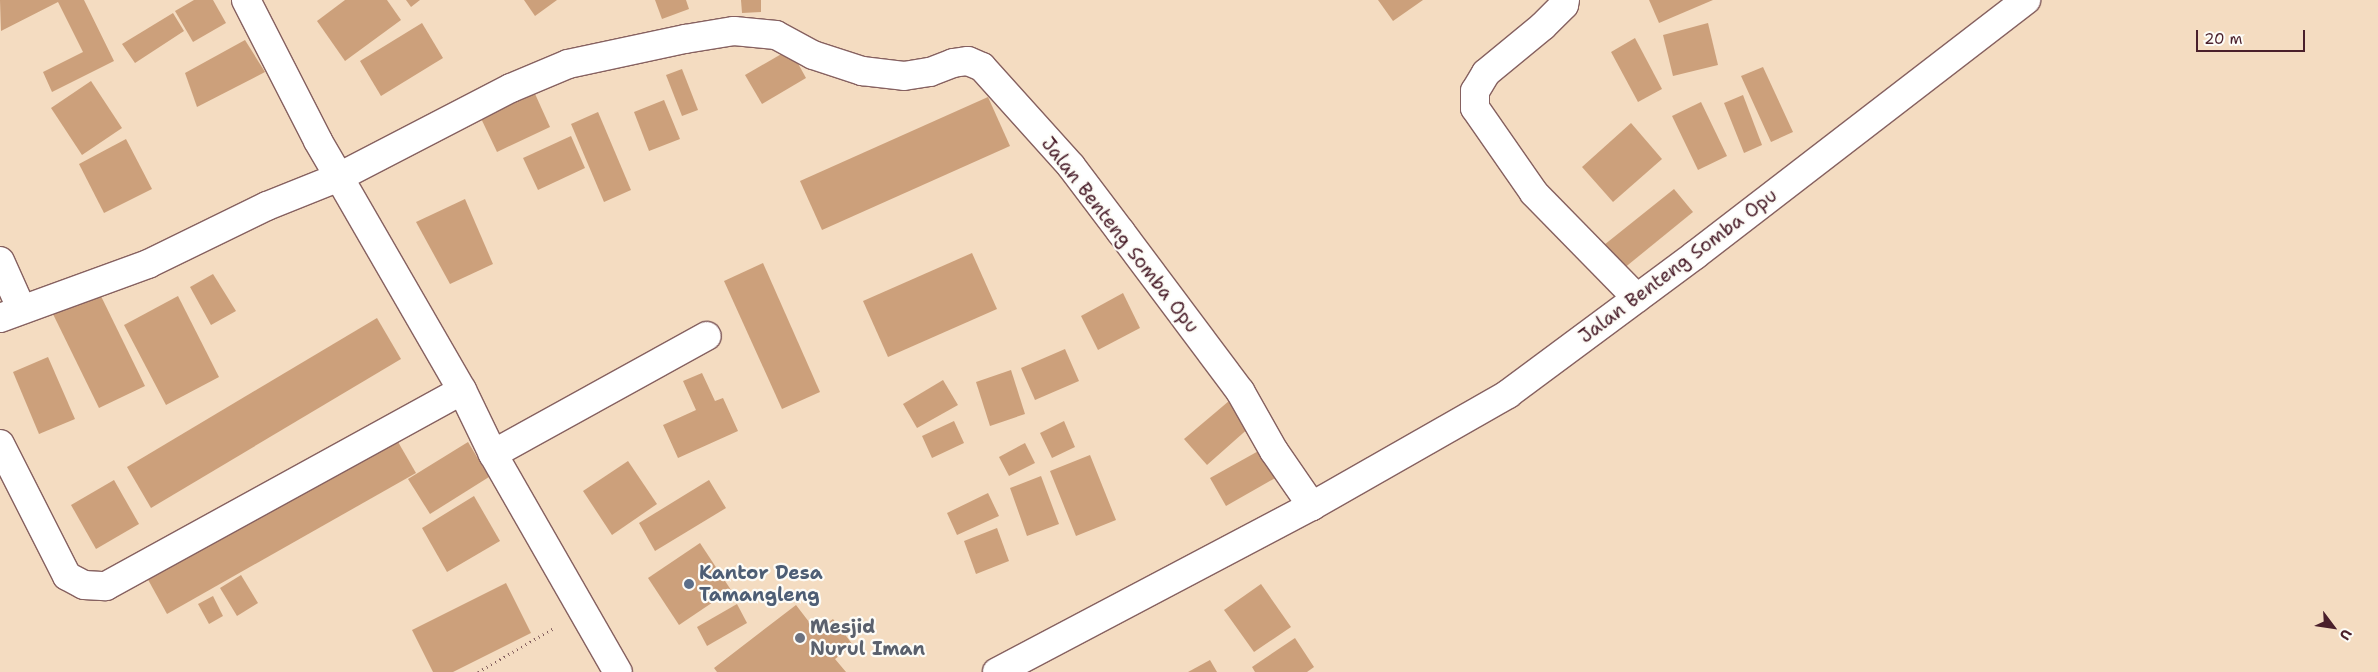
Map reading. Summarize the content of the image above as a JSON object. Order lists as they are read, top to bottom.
{
  "streets": {
    "street": ["Jalan Benteng Somba Opu"]
  },
  "places": ["Kantor Desa Tamangleng", "Mesjid Nurul Iman"],
  "scale_bar": "20 m",
  "north": "bottom right"
}
